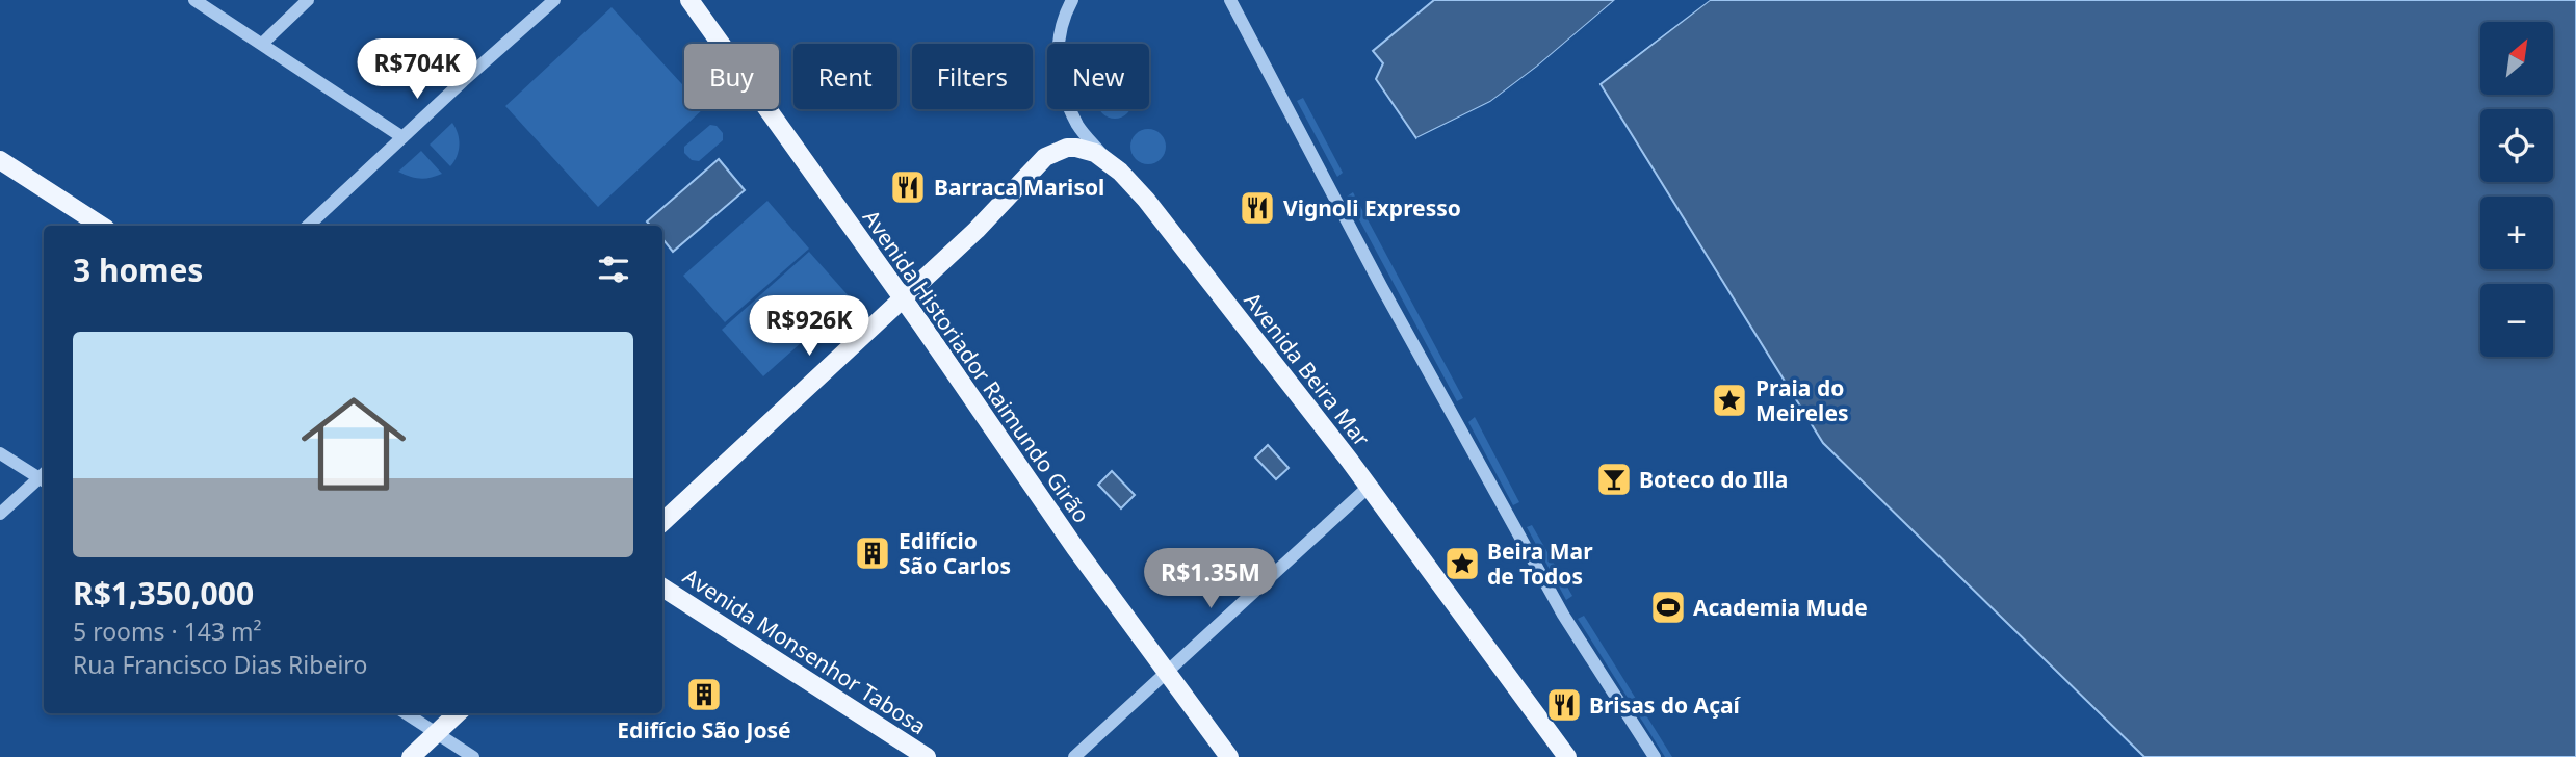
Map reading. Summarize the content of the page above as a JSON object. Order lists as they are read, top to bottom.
{
  "streets": {
    "main road": ["Avenida Historiador Raimundo Girão", "Avenida Beira Mar", "Avenida Monsenhor Tabosa"]
  },
  "places": {
    "restaurant": ["Barraca Marisol", "Vignoli Expresso", "Brisas do Açaí"],
    "place": ["Praia do Meireles", "Beira Mar de Todos"],
    "bar": ["Boteco do Illa"],
    "building": ["Edifício São Carlos", "Edifício São José"],
    "sports": ["Academia Mude"]
  },
  "north": "top right",
  "page": {
    "map_buttons": ["+", "−"],
    "price": ["R$704K", "R$926K", "R$1.35M"],
    "chip": [
      "Buy",
      "Rent",
      "Filters",
      "New"
    ],
    "heading": "3 homes",
    "list": [
      {
        "name": "R$1,350,000",
        "note": "5 rooms · 143 m² · Rua Francisco Dias Ribeiro"
      }
    ]
  }
}
